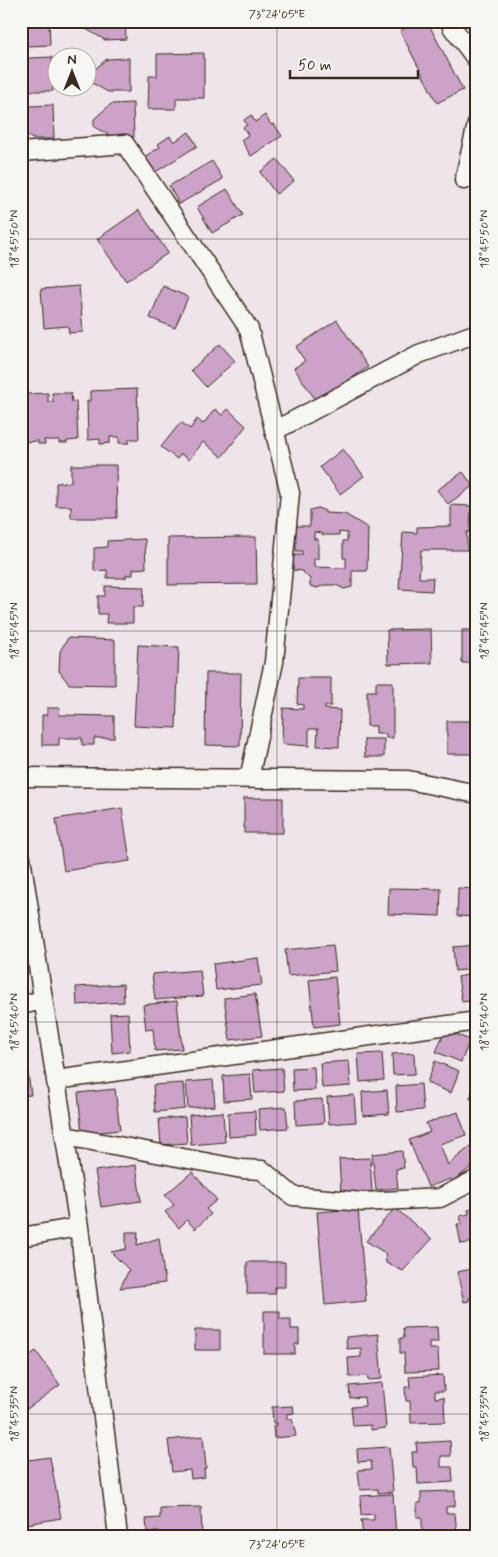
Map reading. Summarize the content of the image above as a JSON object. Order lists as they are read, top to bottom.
{
  "scale_bar": "50 m",
  "north": "top",
  "coordinates": [
    "73°24'05\"E",
    "18°45'50\"N",
    "18°45'45\"N",
    "18°45'40\"N",
    "18°45'35\"N"
  ]
}
